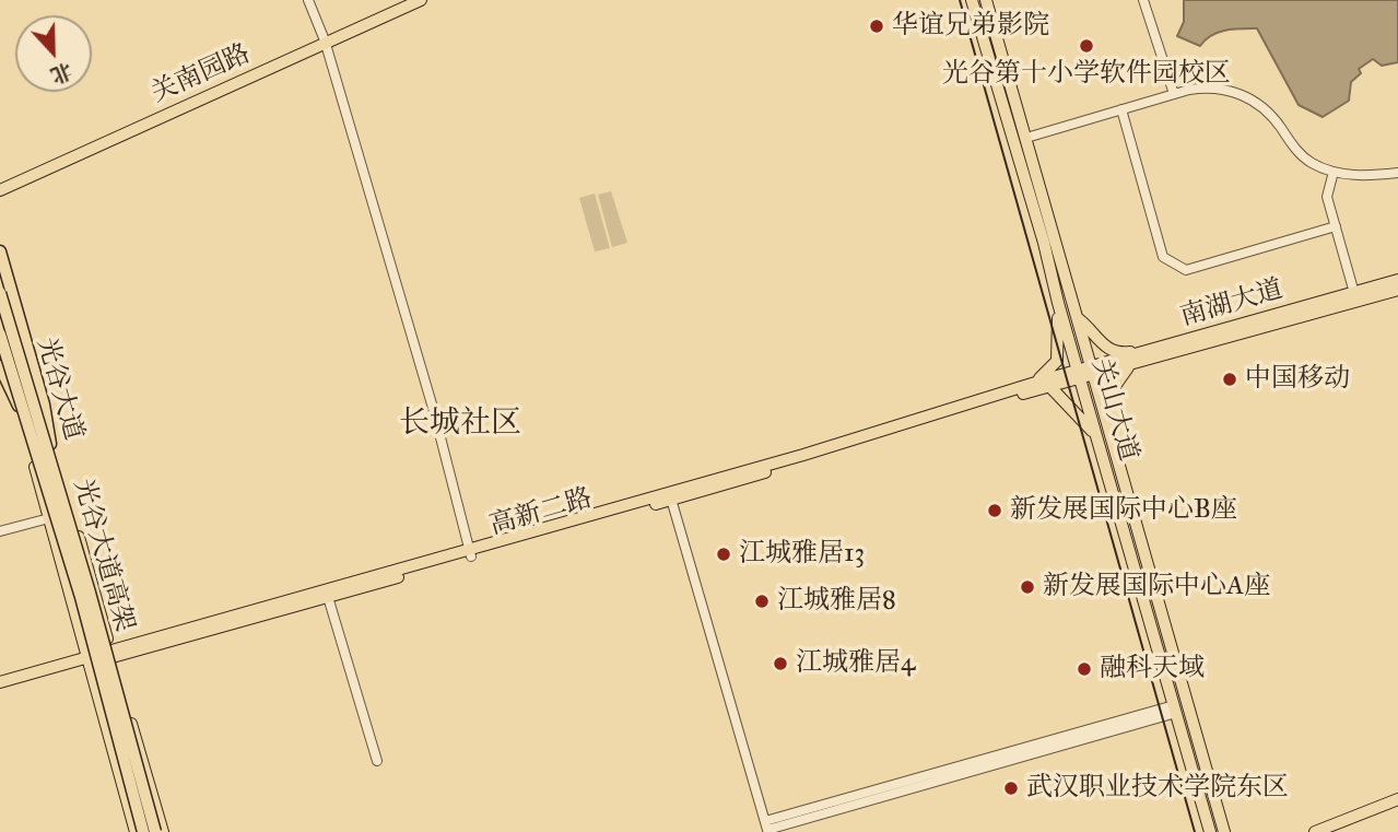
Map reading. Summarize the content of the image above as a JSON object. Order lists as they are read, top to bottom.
{
  "streets": {
    "highway": ["光谷大道高架"],
    "main road": [
      "关南园路",
      "南湖大道",
      "光谷大道",
      "关山大道",
      "高新二路"
    ]
  },
  "crossings": [
    ["南湖大道", "关山大道"],
    ["南湖大道", "高新二路"],
    ["光谷大道", "高新二路"],
    ["光谷大道", "光谷大道高架"],
    ["关山大道", "高新二路"]
  ],
  "districts": ["长城社区"],
  "places": [
    "华谊兄弟影院",
    "光谷第十小学软件园校区",
    "中国移动",
    "新发展国际中心B座",
    "江城雅居13",
    "新发展国际中心A座",
    "江城雅居8",
    "江城雅居4",
    "融科天域",
    "武汉职业技术学院东区"
  ],
  "north": "bottom"
}
